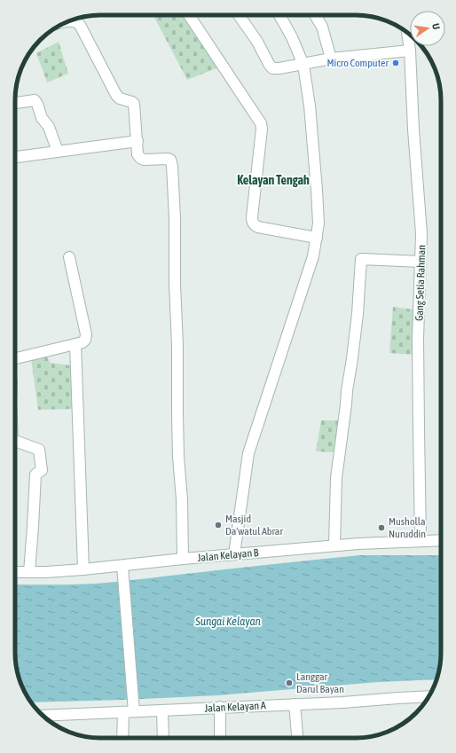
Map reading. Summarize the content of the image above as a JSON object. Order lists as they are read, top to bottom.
{
  "streets": {
    "street": ["Gang Setia Rahman", "Jalan Kelayan B", "Jalan Kelayan A"]
  },
  "crossings": [
    ["Gang Setia Rahman", "Jalan Kelayan B"]
  ],
  "districts": ["Kelayan Tengah"],
  "water": ["Sungai Kelayan"],
  "places": [
    "Micro Computer",
    "Masjid Da'watul Abrar",
    "Musholla Nuruddin",
    "Langgar Darul Bayan"
  ],
  "north": "right"
}
